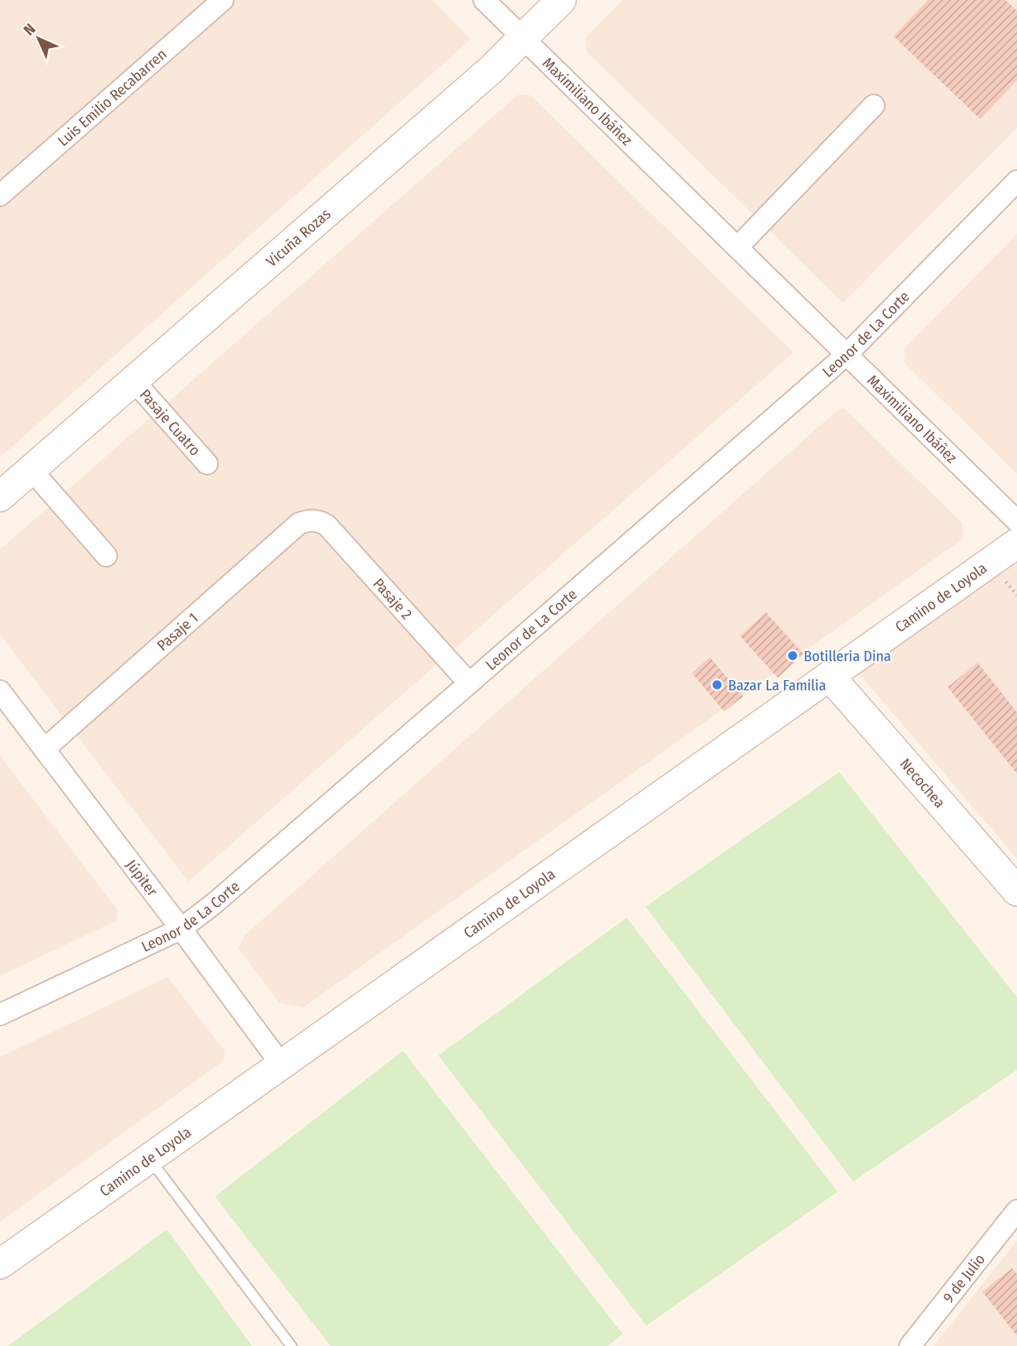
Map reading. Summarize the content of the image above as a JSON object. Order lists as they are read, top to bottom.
{
  "streets": {
    "street": [
      "Luis Emilio Recabarren",
      "Maximiliano Ibáñez",
      "Vicuña Rozas",
      "Leonor de La Corte",
      "Pasaje Cuatro",
      "Camino de Loyola",
      "Pasaje 2",
      "Pasaje 1",
      "Necochea",
      "Júpiter",
      "9 de Julio"
    ]
  },
  "crossings": [
    ["Maximiliano Ibáñez", "Vicuña Rozas"],
    ["Maximiliano Ibáñez", "Leonor de La Corte"],
    ["Vicuña Rozas", "Pasaje Cuatro"],
    ["Leonor de La Corte", "Pasaje 2"],
    ["Leonor de La Corte", "Júpiter"],
    ["Camino de Loyola", "Necochea"],
    ["Camino de Loyola", "Júpiter"],
    ["Pasaje 2", "Pasaje 1"],
    ["Pasaje 1", "Júpiter"]
  ],
  "places": ["Botilleria Dina", "Bazar La Familia"],
  "north": "top left"
}
